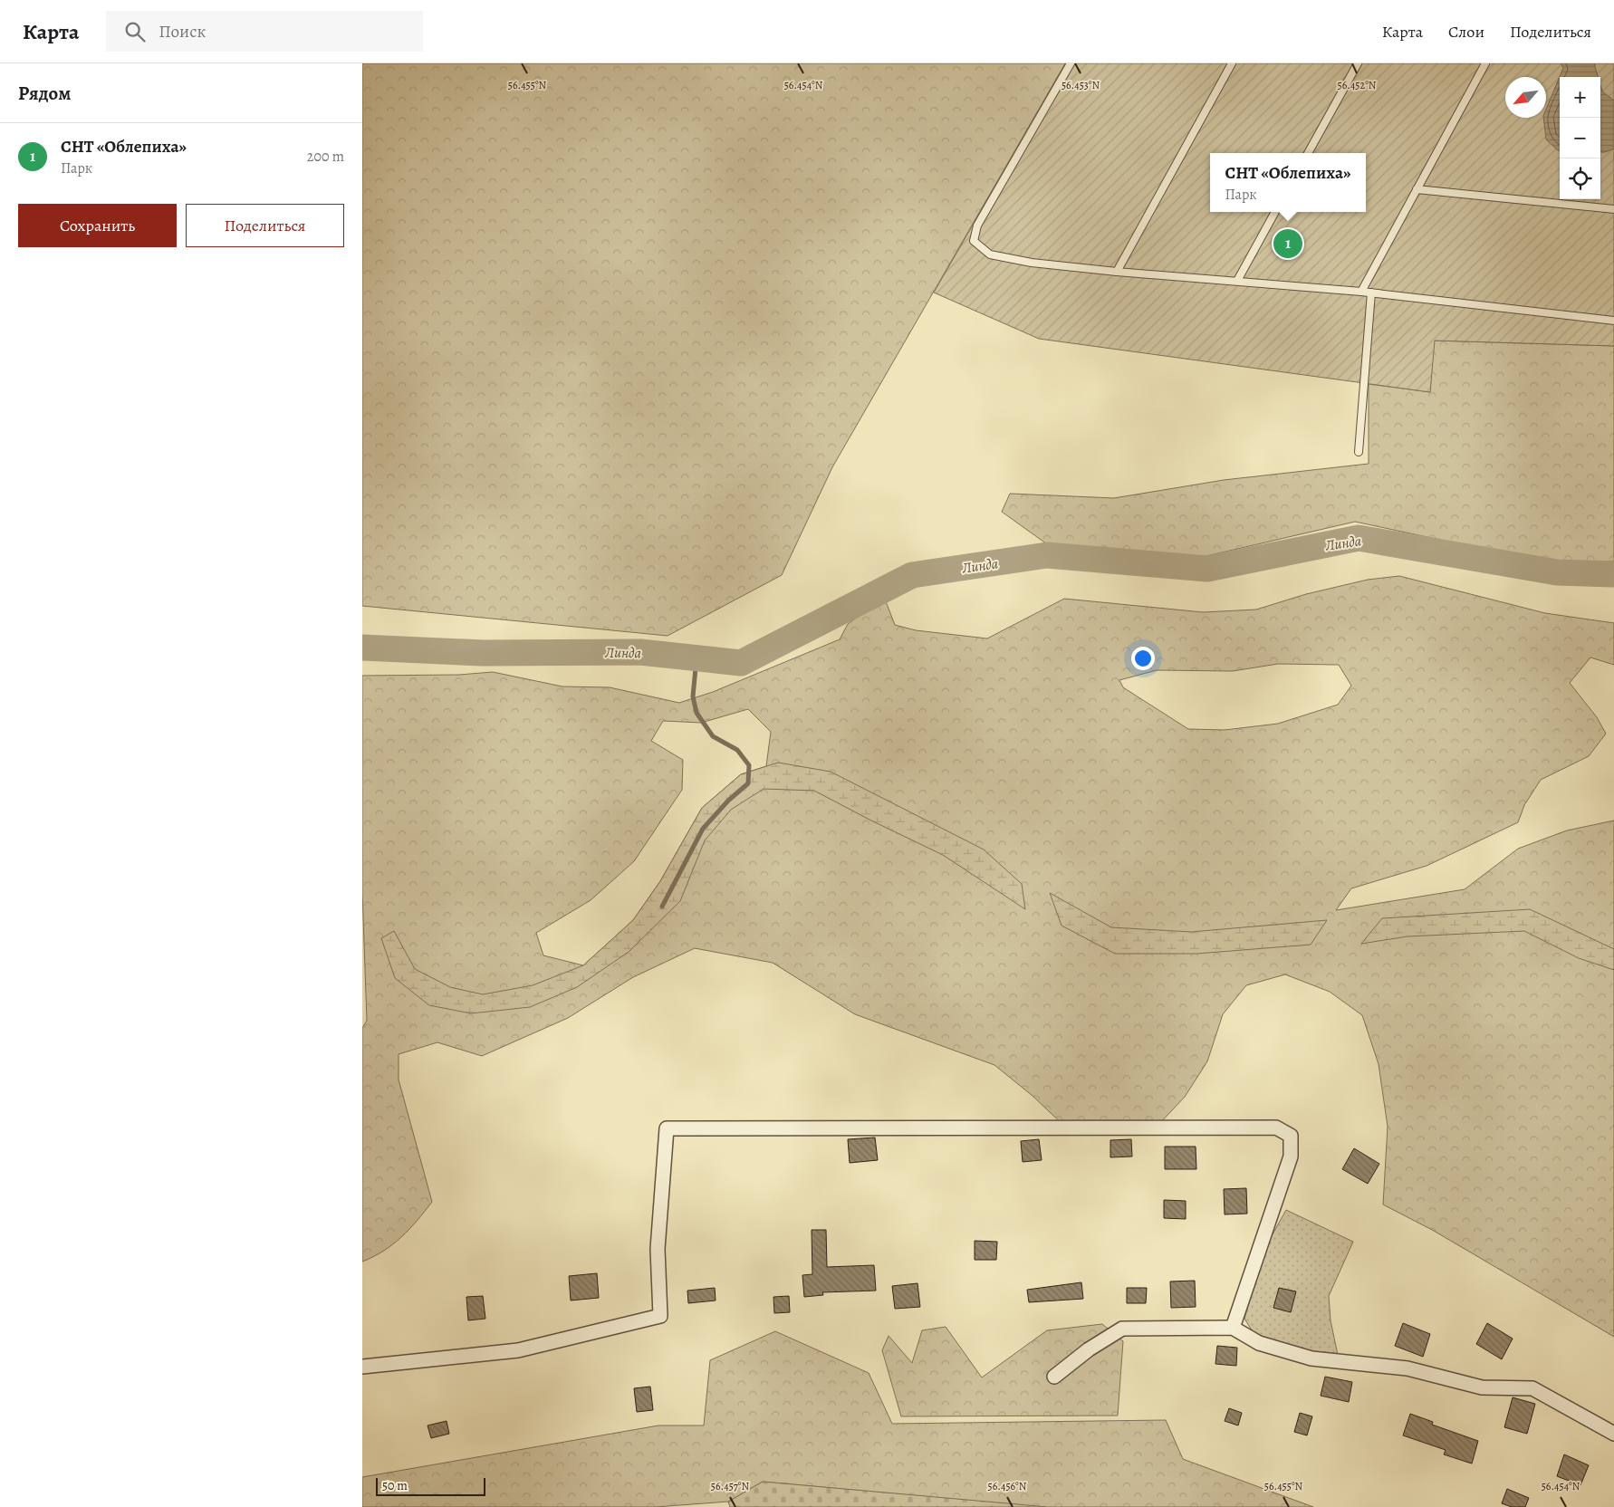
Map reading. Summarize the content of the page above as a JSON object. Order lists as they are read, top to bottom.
{
  "water": ["Линда"],
  "scale_bar": "50 m",
  "north": "bottom left",
  "page": {
    "header": "Карта",
    "search": "Поиск",
    "nav": ["Карта", "Слои", "Поделиться"],
    "heading": "Рядом",
    "map_buttons": ["+", "−"],
    "list": [
      {
        "mark": "1",
        "name": "СНТ «Облепиха»",
        "note": "Парк",
        "value": "200 m"
      }
    ],
    "popup": ["СНТ «Облепиха»", "Парк"],
    "buttons": ["Сохранить", "Поделиться"],
    "pins": "1",
    "scale": "50 m"
  },
  "coordinates": [
    "56.455°N",
    "56.454°N",
    "56.453°N",
    "56.452°N",
    "56.457°N",
    "56.456°N"
  ]
}
